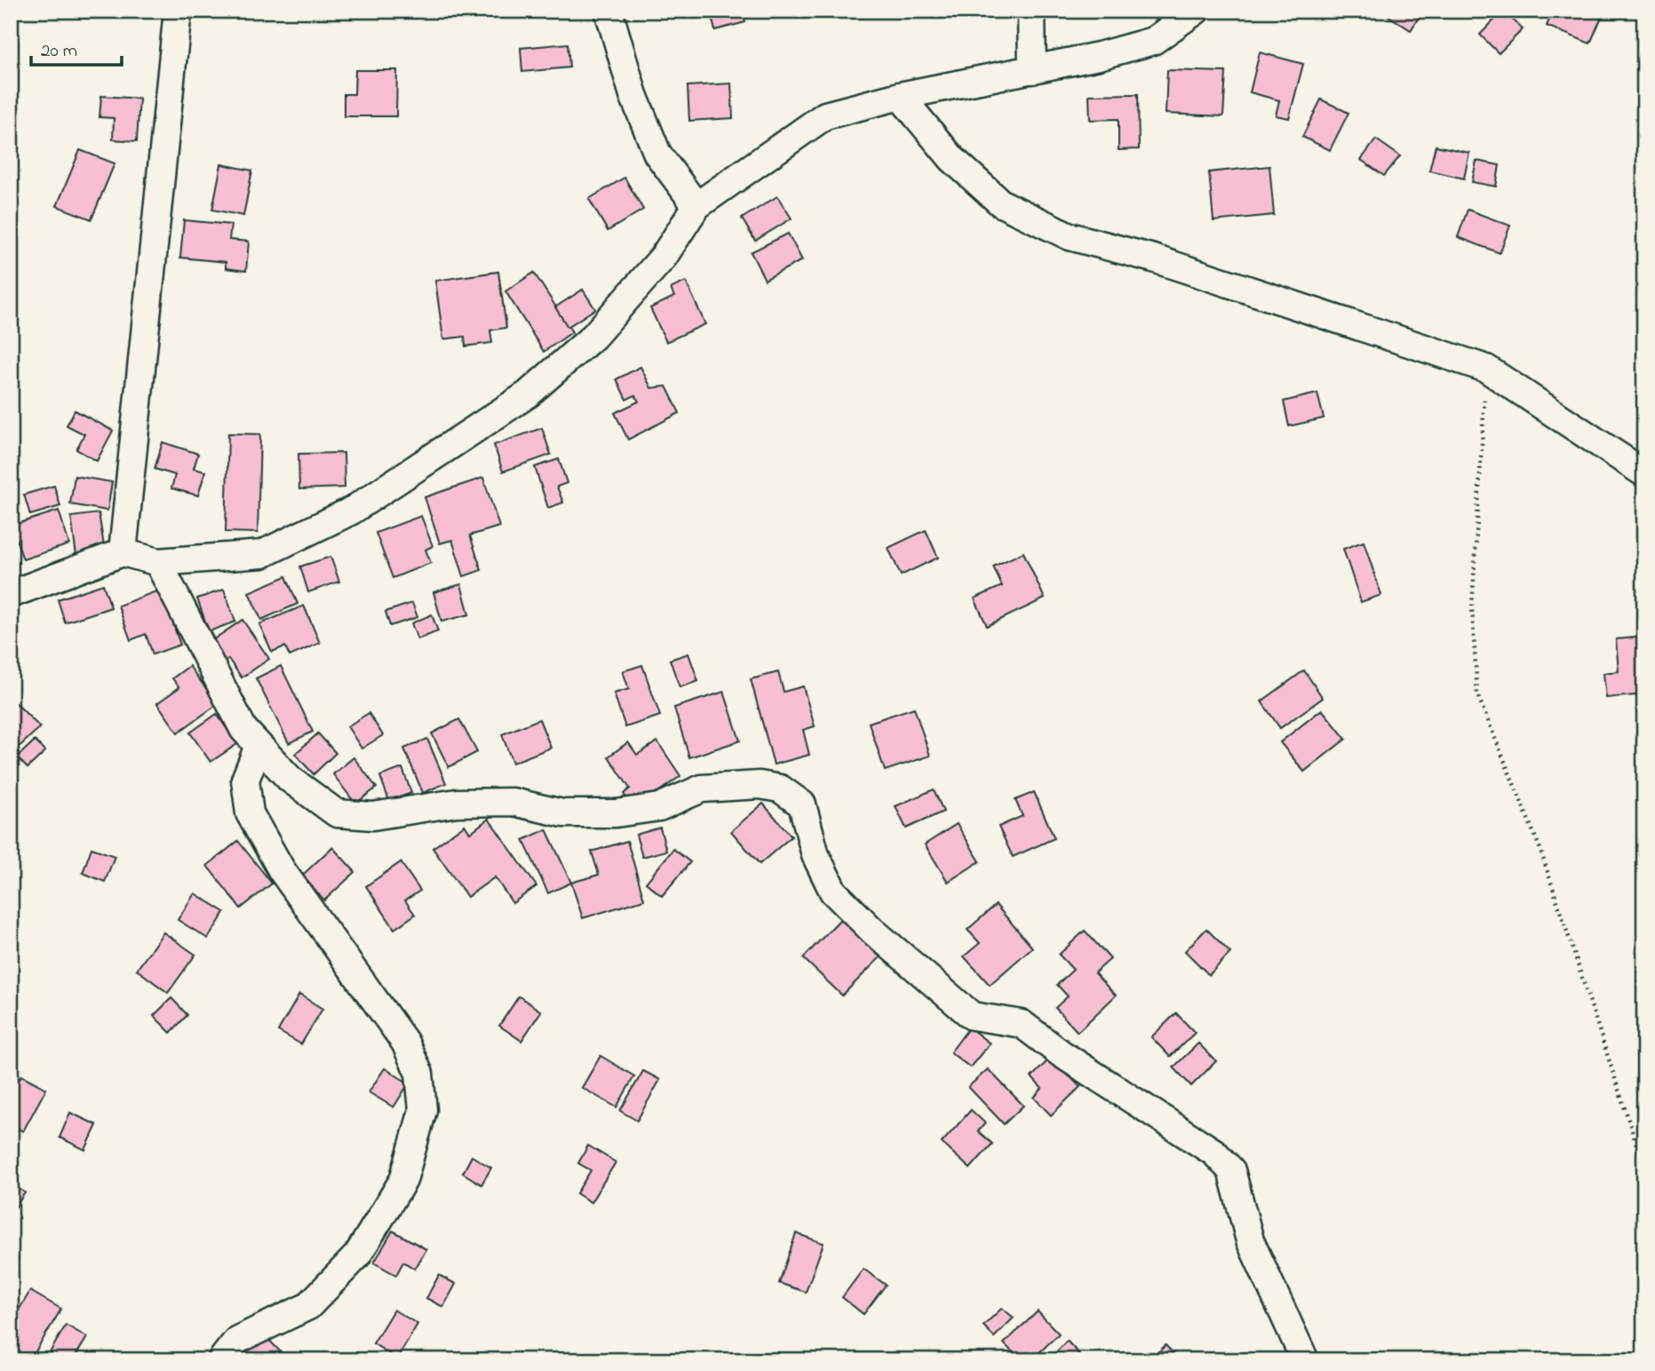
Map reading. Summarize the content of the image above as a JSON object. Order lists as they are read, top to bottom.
{
  "scale_bar": "20 m"
}
